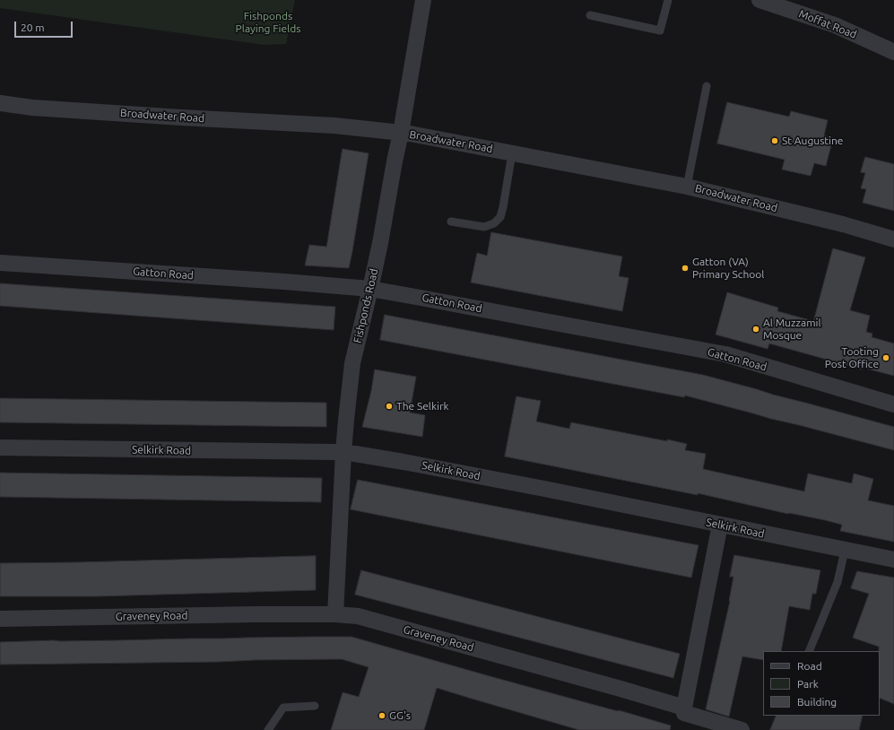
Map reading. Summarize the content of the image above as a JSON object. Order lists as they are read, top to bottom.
{
  "streets": {
    "street": [
      "Moffat Road",
      "Broadwater Road",
      "Gatton Road",
      "Fishponds Road",
      "Selkirk Road",
      "Graveney Road"
    ]
  },
  "crossings": [
    ["Broadwater Road", "Fishponds Road"],
    ["Gatton Road", "Fishponds Road"],
    ["Fishponds Road", "Selkirk Road"],
    ["Fishponds Road", "Graveney Road"]
  ],
  "parks": ["Fishponds Playing Fields"],
  "places": [
    "St Augustine",
    "Gatton (VA) Primary School",
    "Al Muzzamil Mosque",
    "Tooting Post Office",
    "The Selkirk",
    "GG's"
  ],
  "legend": ["Road", "Park", "Building"],
  "scale_bar": "20 m"
}
